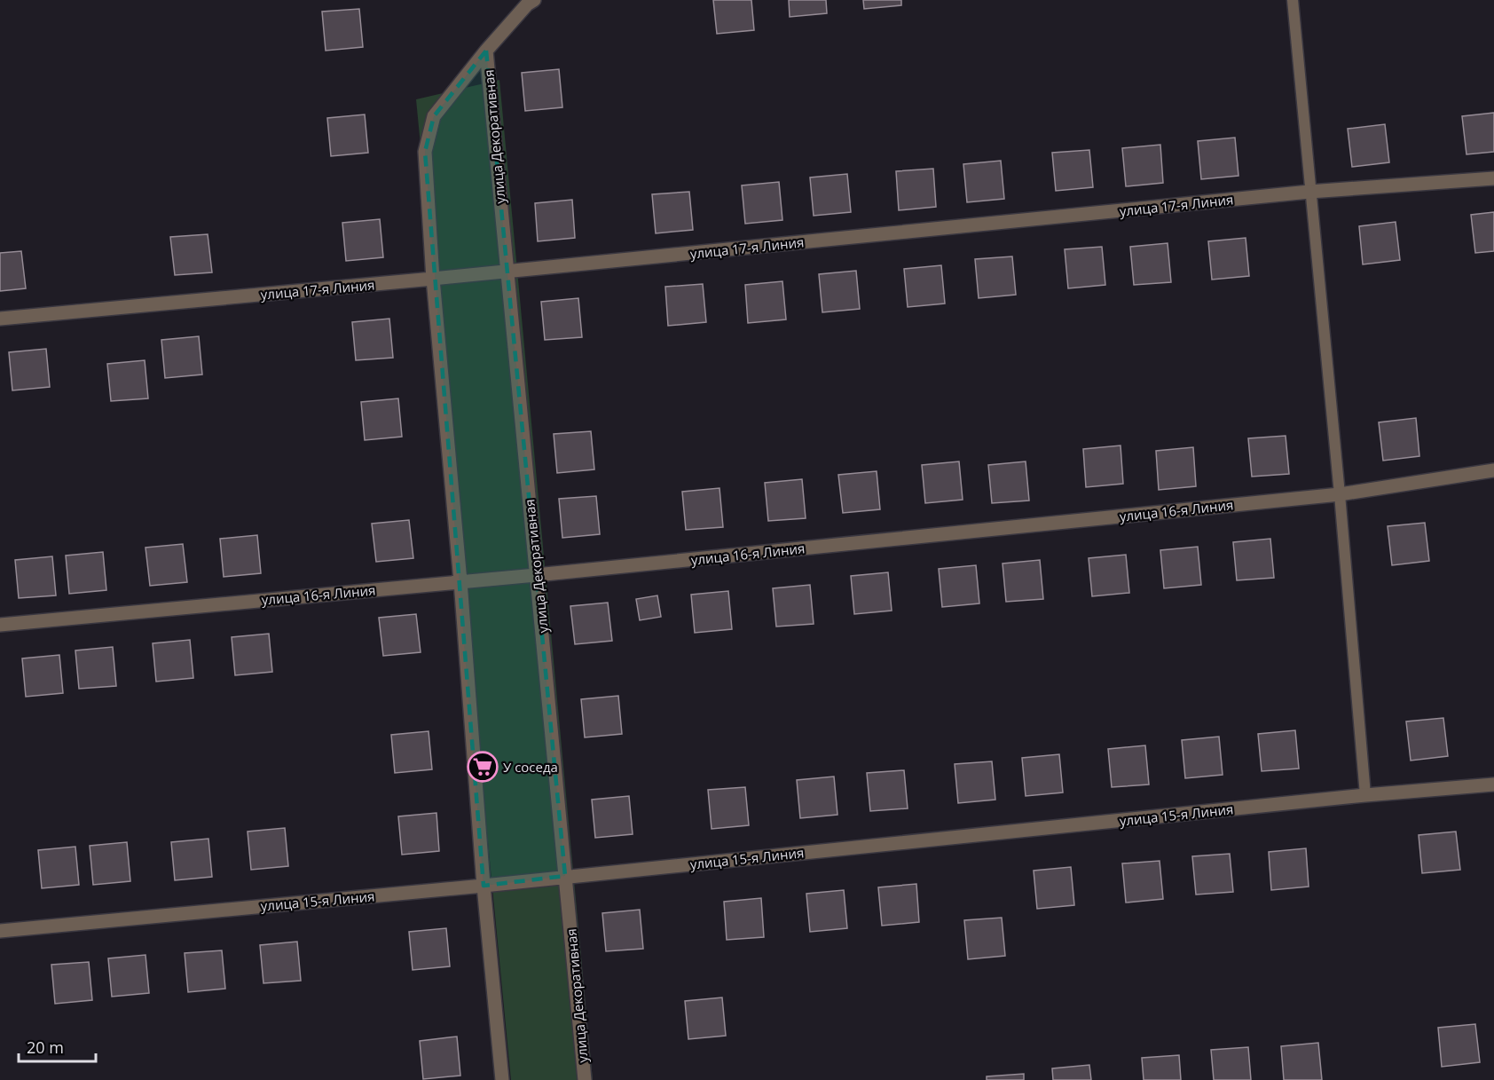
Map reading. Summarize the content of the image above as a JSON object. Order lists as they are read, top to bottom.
{
  "streets": {
    "street": [
      "улица Декоративная",
      "улица 17-я Линия",
      "улица 16-я Линия",
      "улица 15-я Линия"
    ]
  },
  "crossings": [
    ["улица Декоративная", "улица 17-я Линия"],
    ["улица Декоративная", "улица 16-я Линия"],
    ["улица Декоративная", "улица 15-я Линия"]
  ],
  "places": {
    "supermarket": ["У соседа"]
  },
  "scale_bar": "20 m"
}
